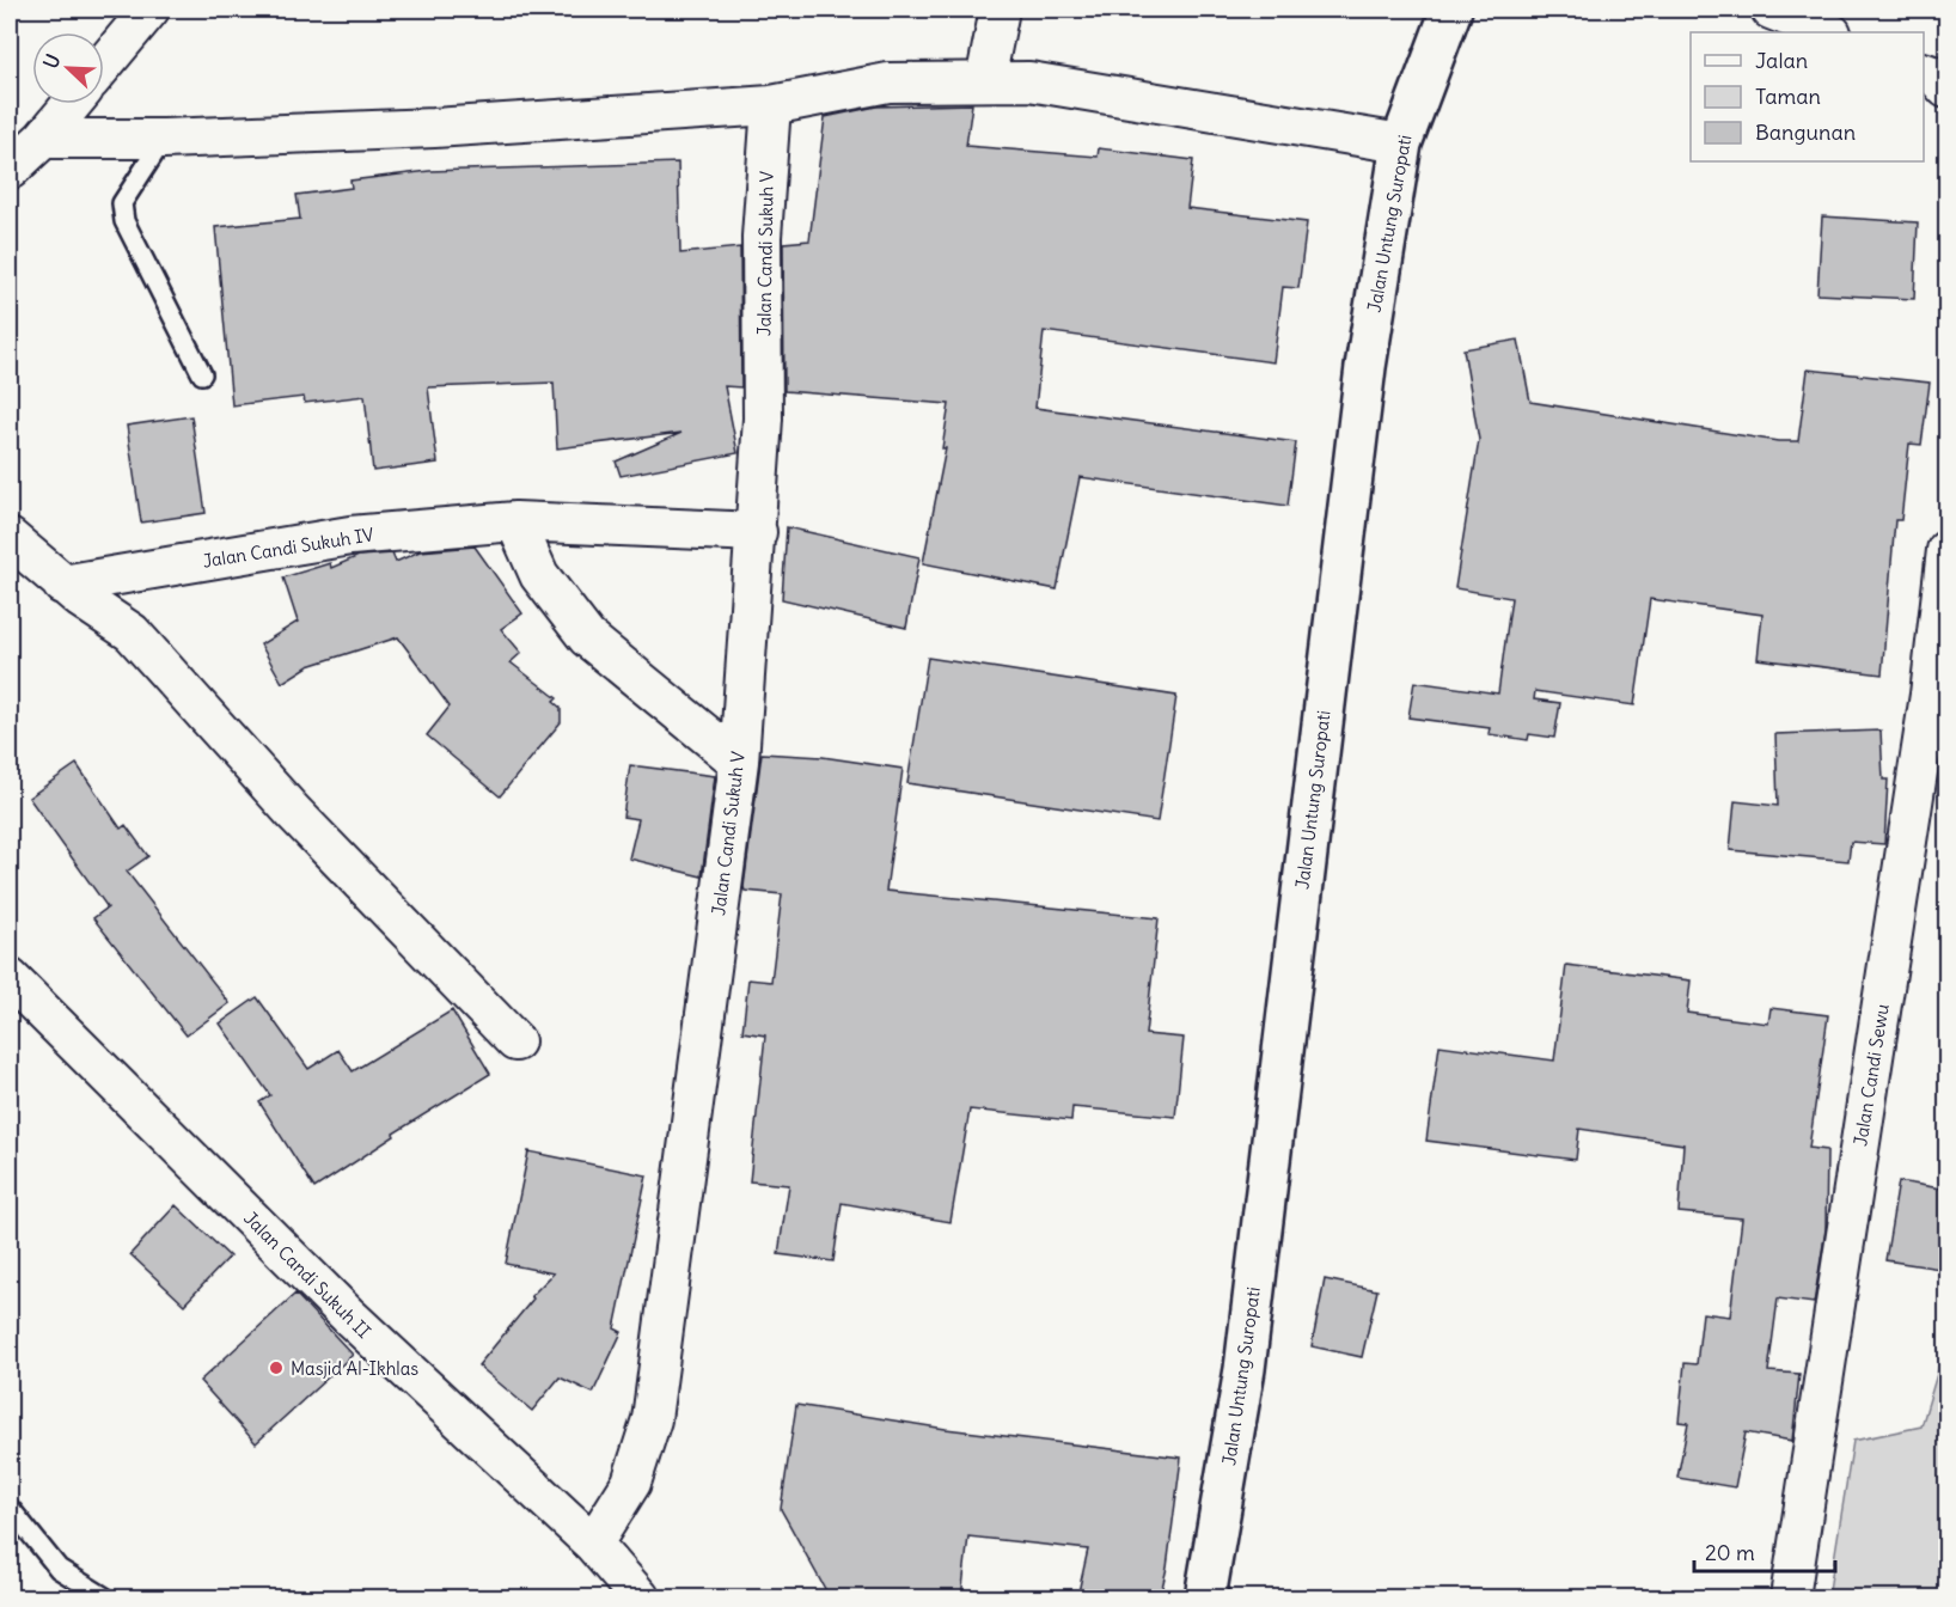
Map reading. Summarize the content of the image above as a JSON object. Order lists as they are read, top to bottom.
{
  "streets": {
    "main road": ["Jalan Untung Suropati"],
    "street": [
      "Jalan Candi Sukuh V",
      "Jalan Candi Sukuh IV",
      "Jalan Candi Sewu",
      "Jalan Candi Sukuh II"
    ]
  },
  "crossings": [
    ["Jalan Candi Sukuh V", "Jalan Candi Sukuh IV"],
    ["Jalan Candi Sukuh V", "Jalan Candi Sukuh II"]
  ],
  "places": ["Masjid Al-Ikhlas"],
  "legend": ["Jalan", "Taman", "Bangunan"],
  "scale_bar": "20 m",
  "north": "top left"
}
